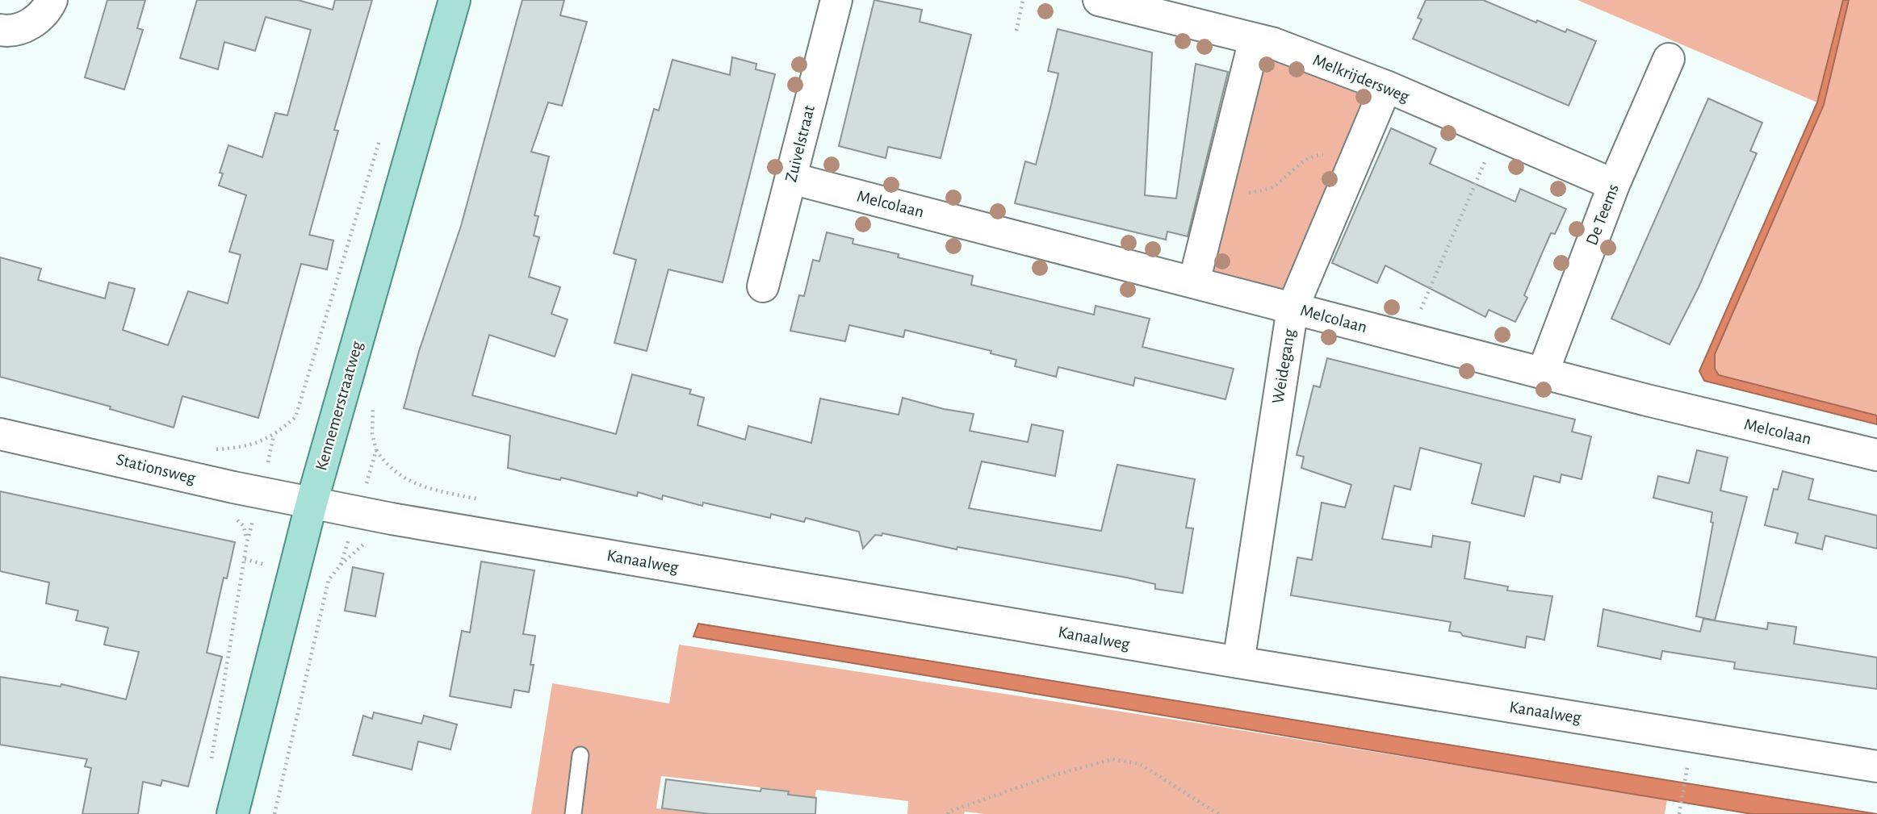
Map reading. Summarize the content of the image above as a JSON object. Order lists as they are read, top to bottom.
{
  "streets": {
    "main road": ["Kennemerstraatweg"],
    "street": [
      "Melkrijdersweg",
      "Zuivelstraat",
      "Melcolaan",
      "De Teems",
      "Weidegang",
      "Stationsweg",
      "Kanaalweg"
    ]
  },
  "crossings": [
    ["Melkrijdersweg", "De Teems"],
    ["Melkrijdersweg", "Weidegang"],
    ["Zuivelstraat", "Melcolaan"],
    ["Melcolaan", "De Teems"],
    ["Melcolaan", "Weidegang"],
    ["Weidegang", "Kanaalweg"],
    ["Kennemerstraatweg", "Stationsweg"],
    ["Kennemerstraatweg", "Kanaalweg"],
    ["Stationsweg", "Kanaalweg"]
  ]
}
